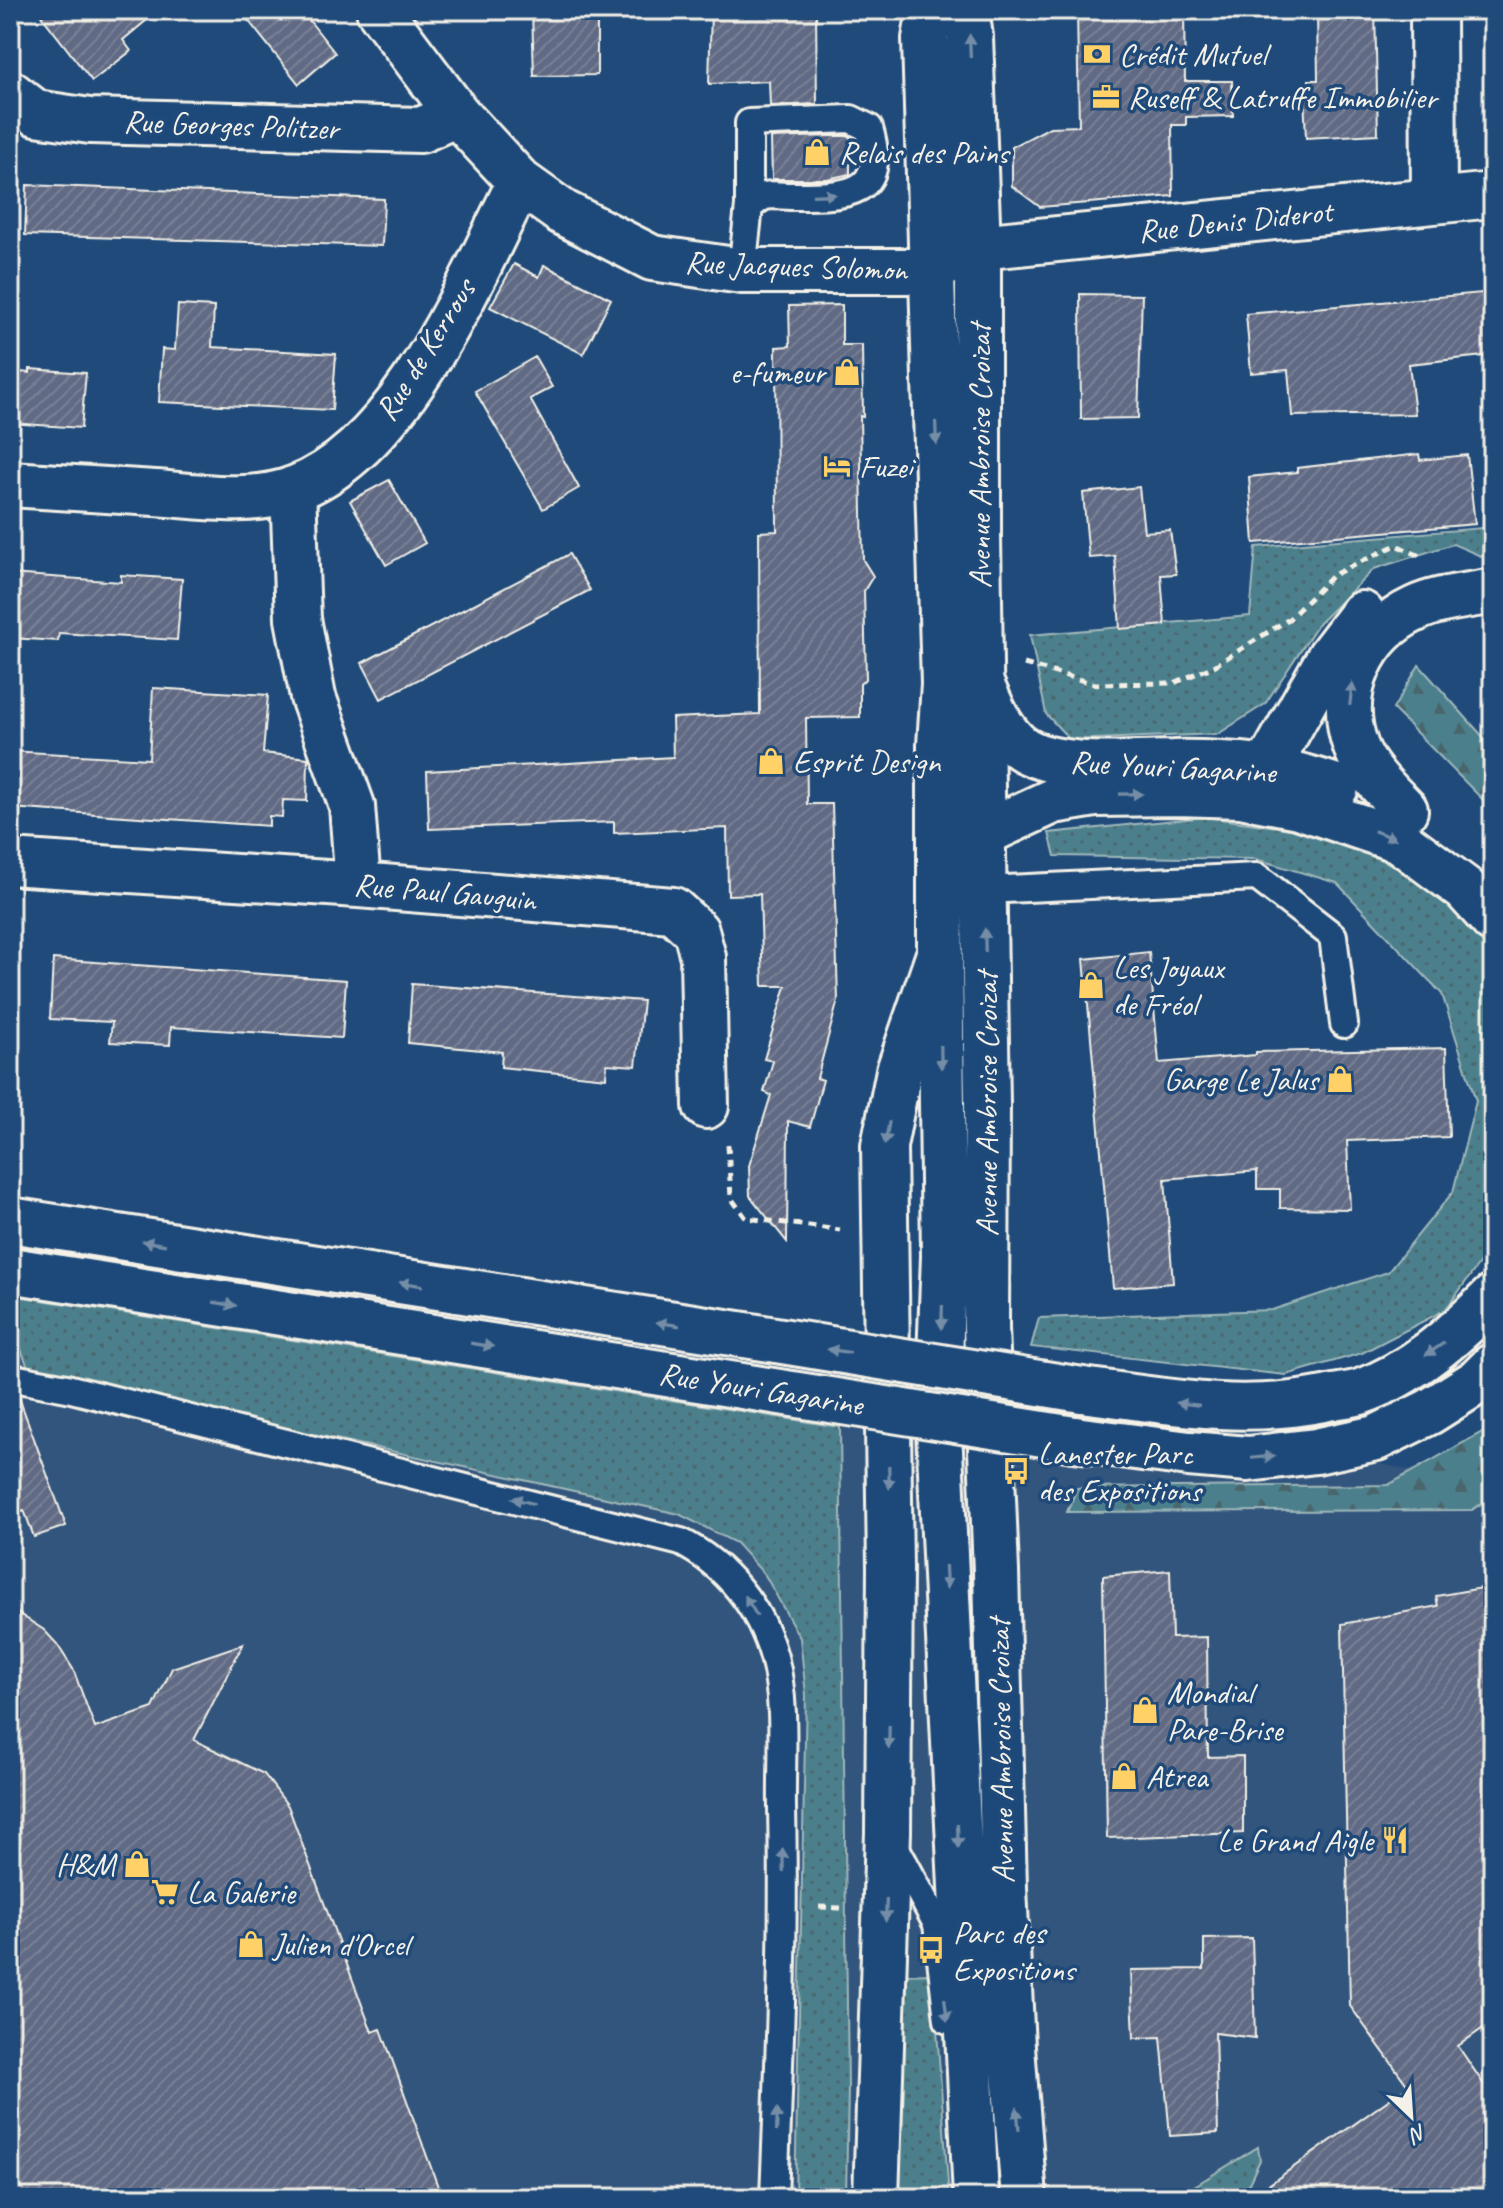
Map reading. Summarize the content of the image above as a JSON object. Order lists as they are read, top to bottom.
{
  "streets": {
    "street": [
      "Rue Georges Politzer",
      "Rue Denis Diderot",
      "Rue Jacques Solomon",
      "Rue de Kerrous",
      "Avenue Ambroise Croizat",
      "Rue Youri Gagarine",
      "Rue Paul Gauguin"
    ]
  },
  "crossings": [
    ["Rue Georges Politzer", "Rue Jacques Solomon"],
    ["Rue Denis Diderot", "Avenue Ambroise Croizat"],
    ["Rue Jacques Solomon", "Rue de Kerrous"],
    ["Rue Jacques Solomon", "Avenue Ambroise Croizat"],
    ["Avenue Ambroise Croizat", "Rue Youri Gagarine"]
  ],
  "places": {
    "bank": ["Crédit Mutuel"],
    "office": ["Ruseff & Latruffe Immobilier"],
    "shop": [
      "Relais des Pains",
      "e-fumeur",
      "Esprit Design",
      "Les Joyaux de Fréol",
      "Garge Le Jalus",
      "Mondial Pare-Brise",
      "Atrea",
      "H&M",
      "Julien d'Orcel"
    ],
    "hotel": ["Fuzei"],
    "bus stop": ["Lanester Parc des Expositions", "Parc des Expositions"],
    "restaurant": ["Le Grand Aigle"],
    "supermarket": ["La Galerie"]
  },
  "north": "bottom right"
}
